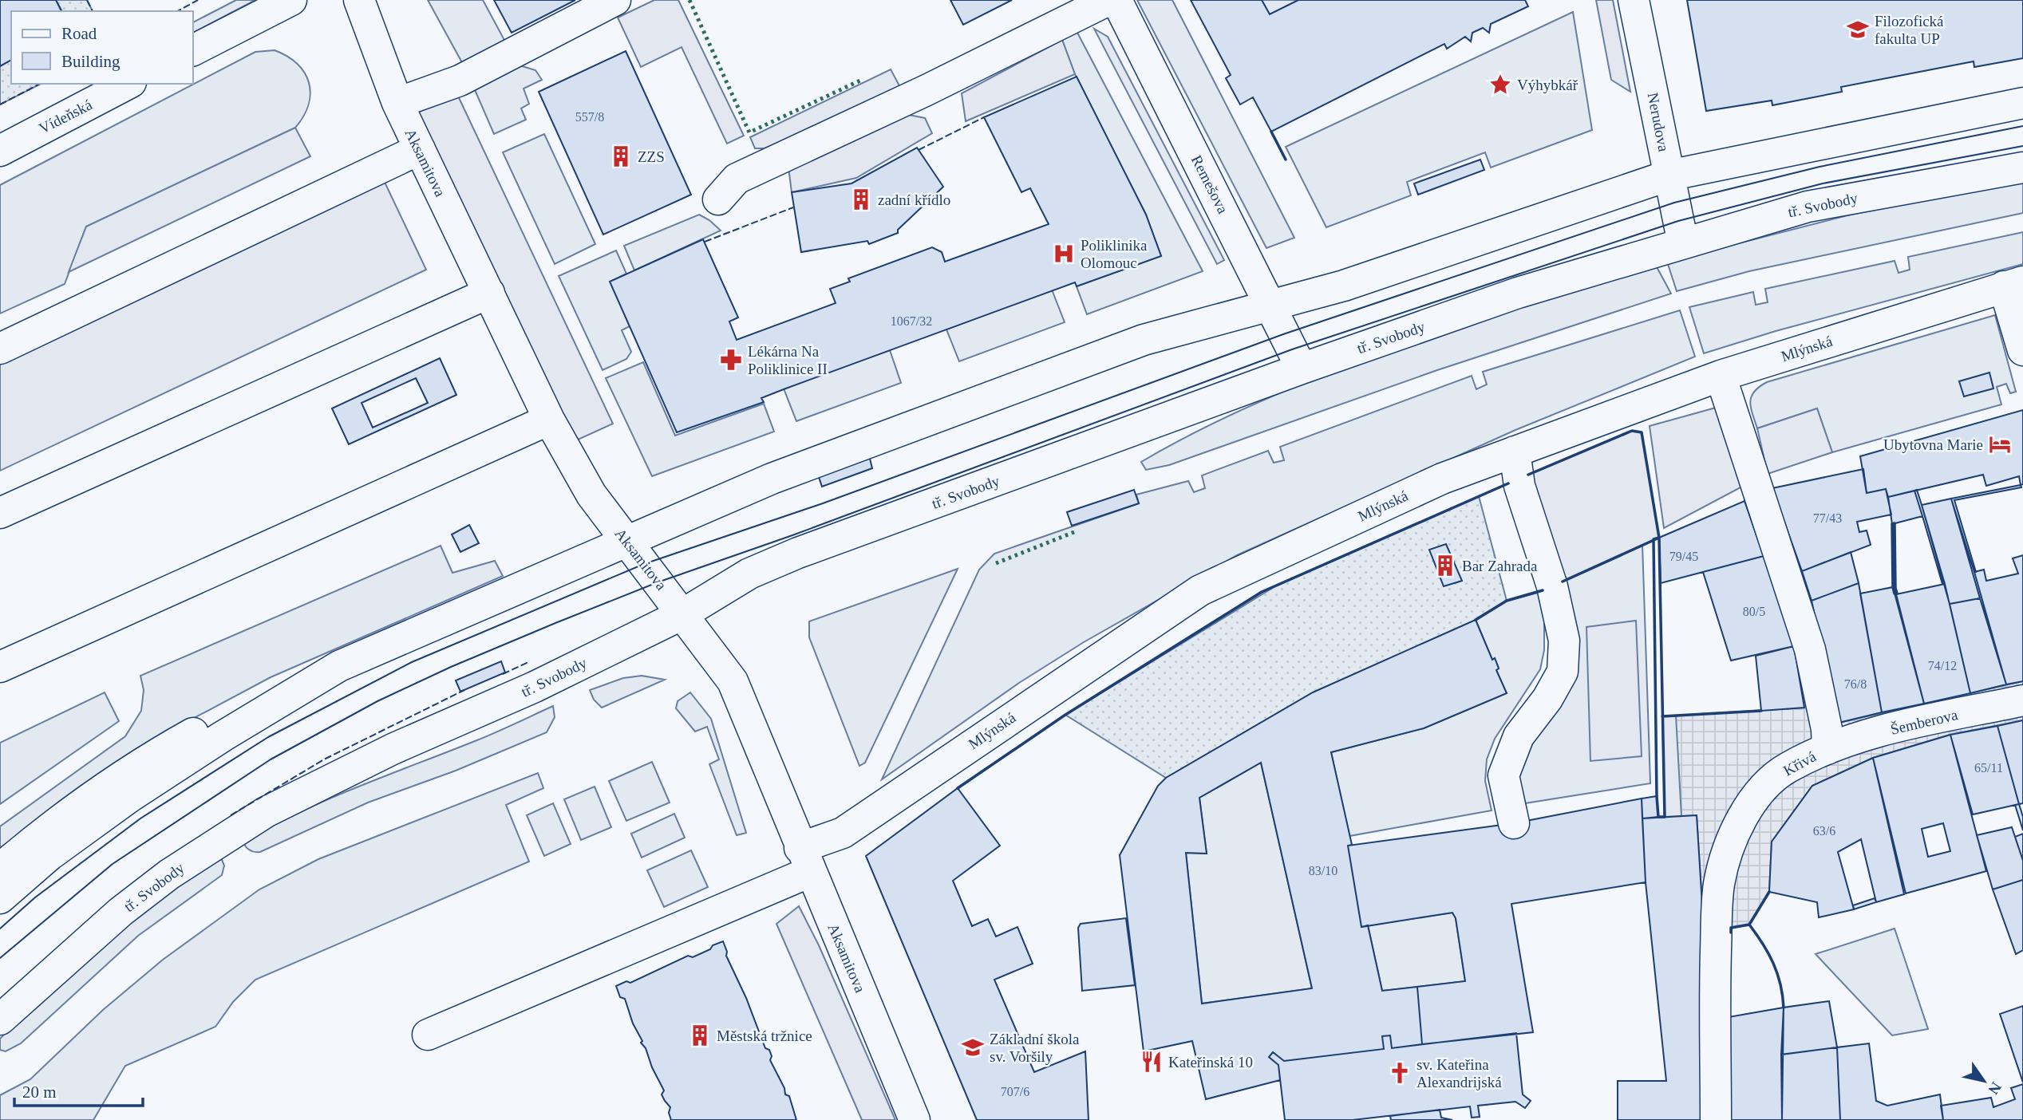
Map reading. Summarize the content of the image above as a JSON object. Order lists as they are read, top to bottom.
{
  "streets": {
    "street": [
      "Vídeňská",
      "Nerudova",
      "Aksamitova",
      "Remešova",
      "tř. Svobody",
      "Mlýnská",
      "Šemberova",
      "Křivá"
    ]
  },
  "crossings": [
    ["Nerudova", "tř. Svobody"],
    ["Aksamitova", "tř. Svobody"],
    ["Aksamitova", "Mlýnská"],
    ["Remešova", "tř. Svobody"],
    ["Mlýnská", "Křivá"],
    ["Šemberova", "Křivá"]
  ],
  "places": {
    "school or university": ["Filozofická fakulta UP", "Základní škola sv. Voršily"],
    "place": ["Výhybkář"],
    "building": [
      "ZZS",
      "zadní křídlo",
      "Bar Zahrada",
      "Městská tržnice"
    ],
    "hospital": ["Poliklinika Olomouc"],
    "pharmacy": ["Lékárna Na Poliklinice II"],
    "hotel": ["Ubytovna Marie"],
    "restaurant": ["Kateřinská 10"],
    "church": ["sv. Kateřina Alexandrijská"]
  },
  "house_numbers": [
    "557/8",
    "1067/32",
    "77/43",
    "79/45",
    "80/5",
    "74/12",
    "76/8",
    "65/11",
    "63/6",
    "83/10",
    "707/6"
  ],
  "legend": ["Road", "Building"],
  "scale_bar": "20 m",
  "north": "bottom right"
}
